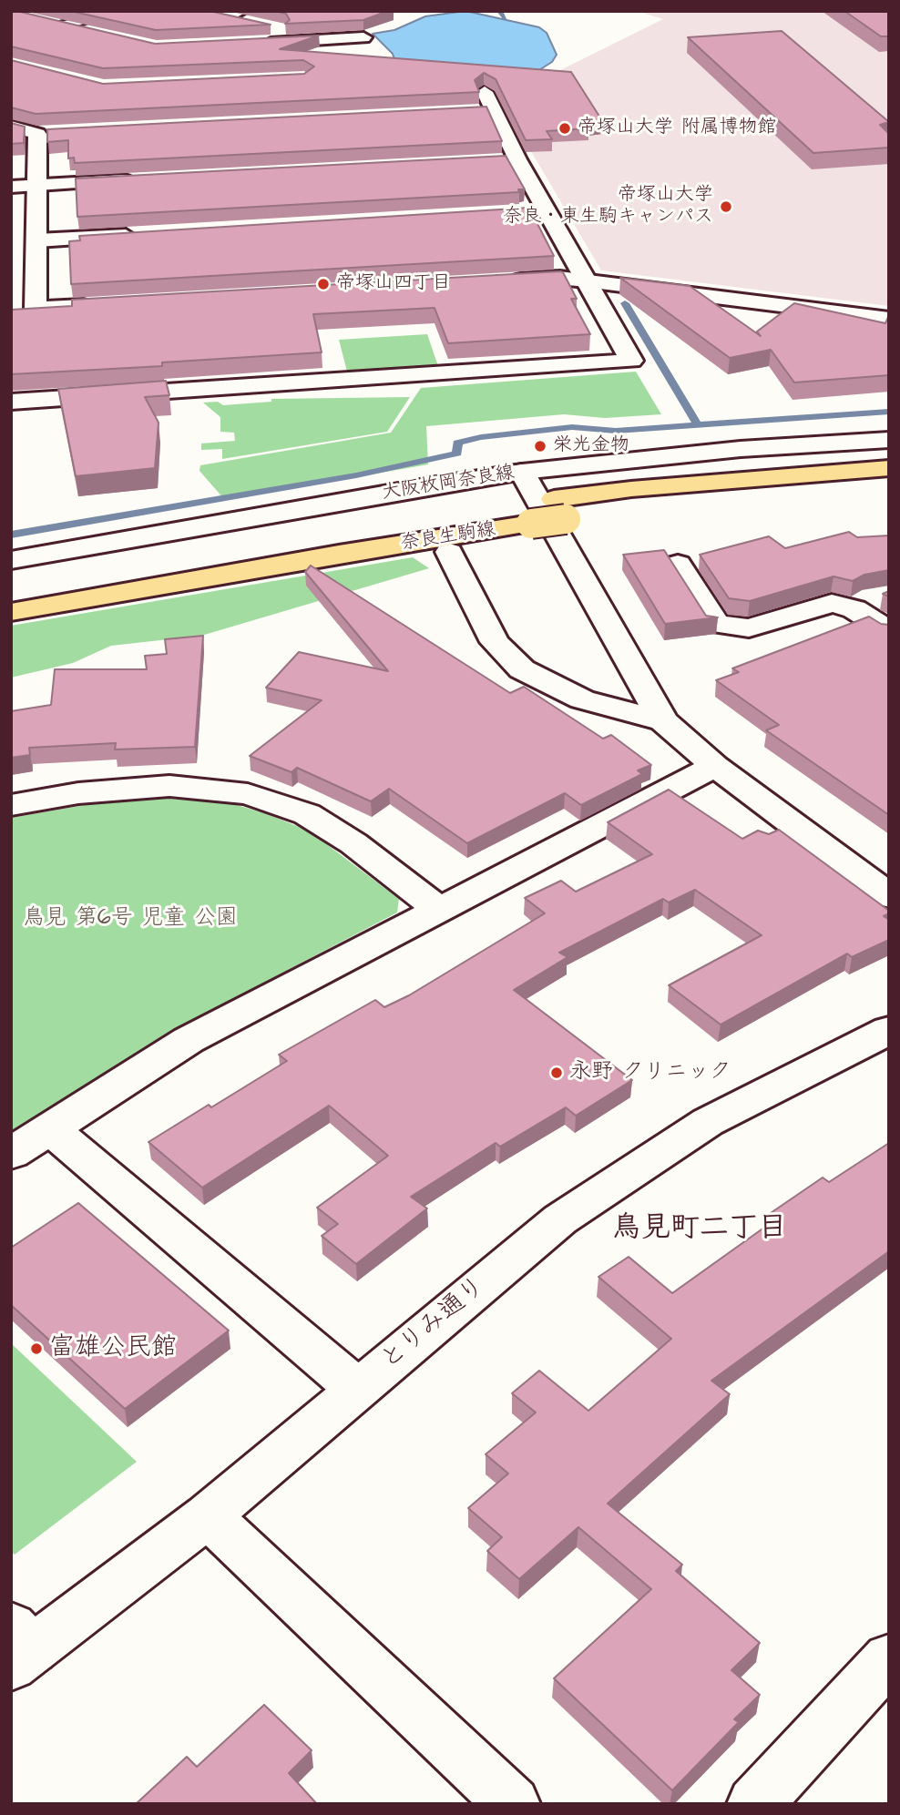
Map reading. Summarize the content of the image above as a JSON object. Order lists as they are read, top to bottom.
{
  "streets": {
    "main road": ["奈良生駒線"],
    "street": ["大阪枚岡奈良線", "とりみ通り"]
  },
  "districts": ["鳥見町二丁目"],
  "parks": ["鳥見 第6号 児童 公園"],
  "places": [
    "帝塚山大学 附属博物館",
    "帝塚山大学 奈良・東生駒キャンパス",
    "帝塚山四丁目",
    "栄光金物",
    "永野 クリニック",
    "富雄公民館"
  ]
}
